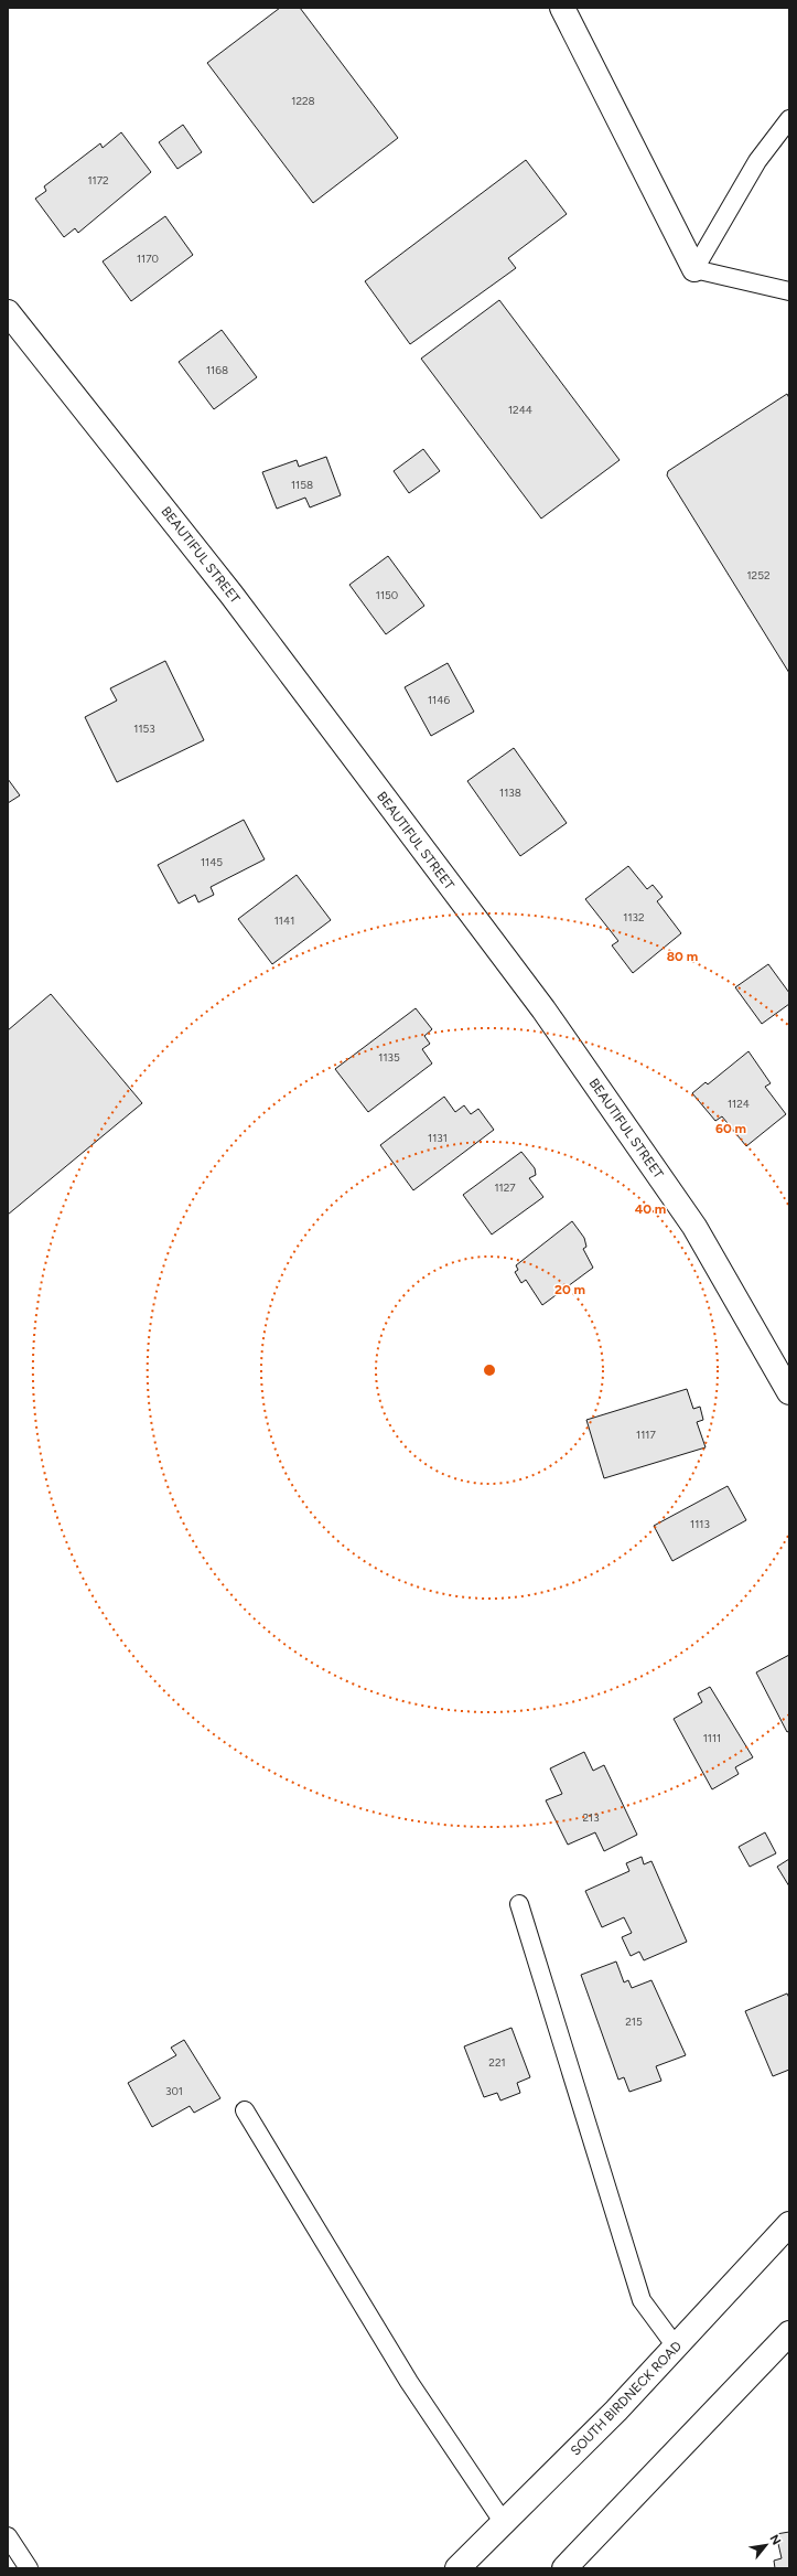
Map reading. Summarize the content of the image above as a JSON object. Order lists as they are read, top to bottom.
{
  "streets": {
    "street": ["BEAUTIFUL STREET", "SOUTH BIRDNECK ROAD"]
  },
  "house_numbers": [
    "1228",
    "1172",
    "1170",
    "1168",
    "1244",
    "1158",
    "1252",
    "1150",
    "1146",
    "1153",
    "1138",
    "1145",
    "1132",
    "1141",
    "1135",
    "1124",
    "1131",
    "1127",
    "1117",
    "1113",
    "1111",
    "213",
    "215",
    "221",
    "301"
  ],
  "north": "top right",
  "rings": [
    "80 m",
    "60 m",
    "40 m",
    "20 m"
  ]
}
